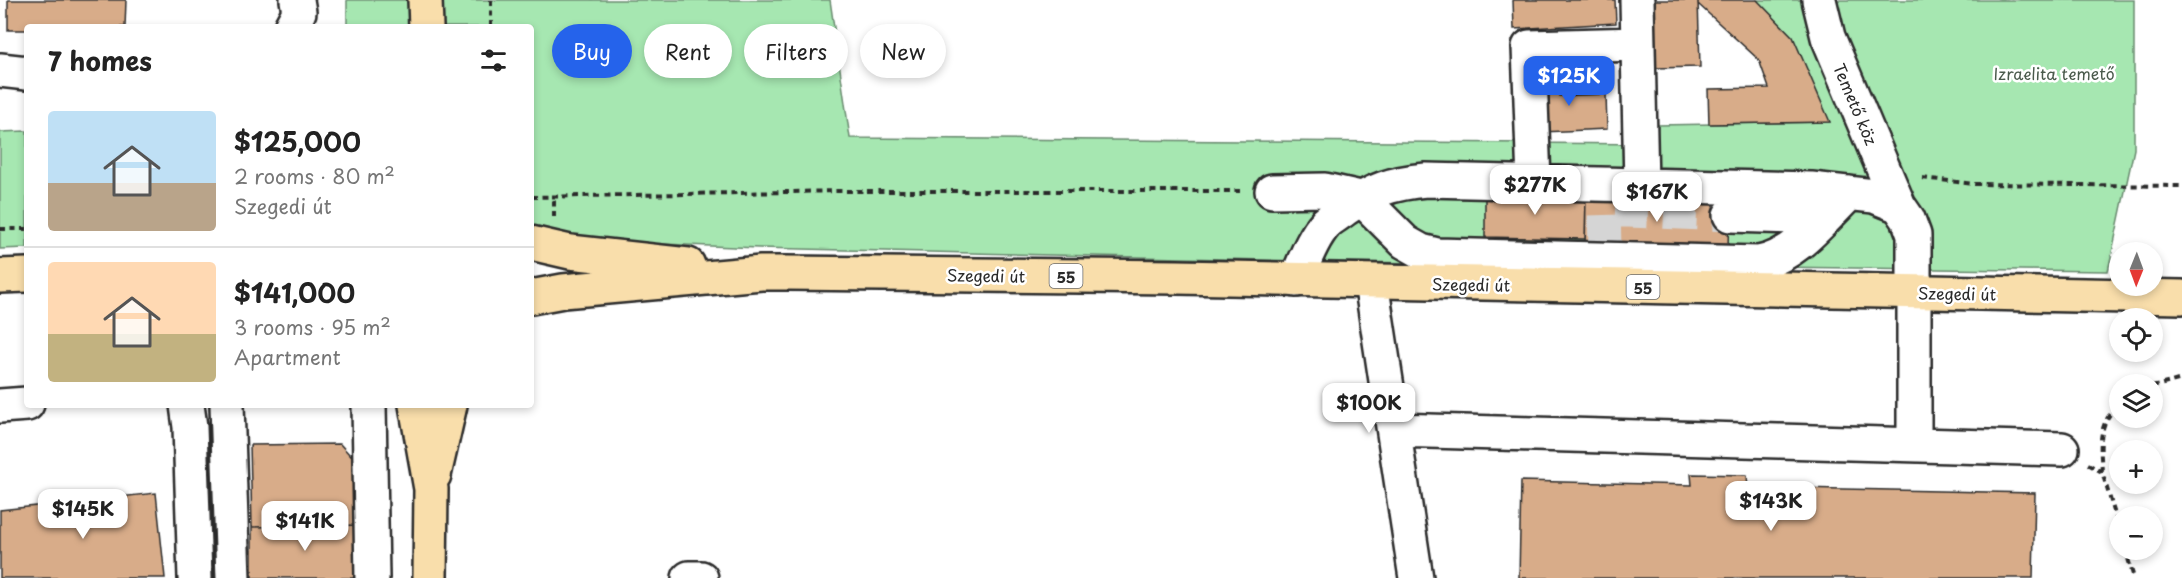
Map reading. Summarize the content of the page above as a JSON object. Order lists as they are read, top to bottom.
{
  "streets": {
    "main road": ["Szegedi út", "55"],
    "street": ["Temető köz"]
  },
  "crossings": [
    ["Temető köz", "Szegedi út"],
    ["Szegedi út", "55"]
  ],
  "parks": ["Izraelita temető"],
  "north": "bottom",
  "page": {
    "chip": [
      "Buy",
      "Rent",
      "Filters",
      "New"
    ],
    "heading": "7 homes",
    "price": [
      "$125K",
      "$277K",
      "$167K",
      "$100K",
      "$143K",
      "$145K",
      "$141K"
    ],
    "list": [
      {
        "name": "$125,000",
        "note": "2 rooms · 80 m² · Szegedi út"
      },
      {
        "name": "$141,000",
        "note": "3 rooms · 95 m² · Apartment"
      }
    ],
    "map_buttons": ["+", "−"]
  }
}
